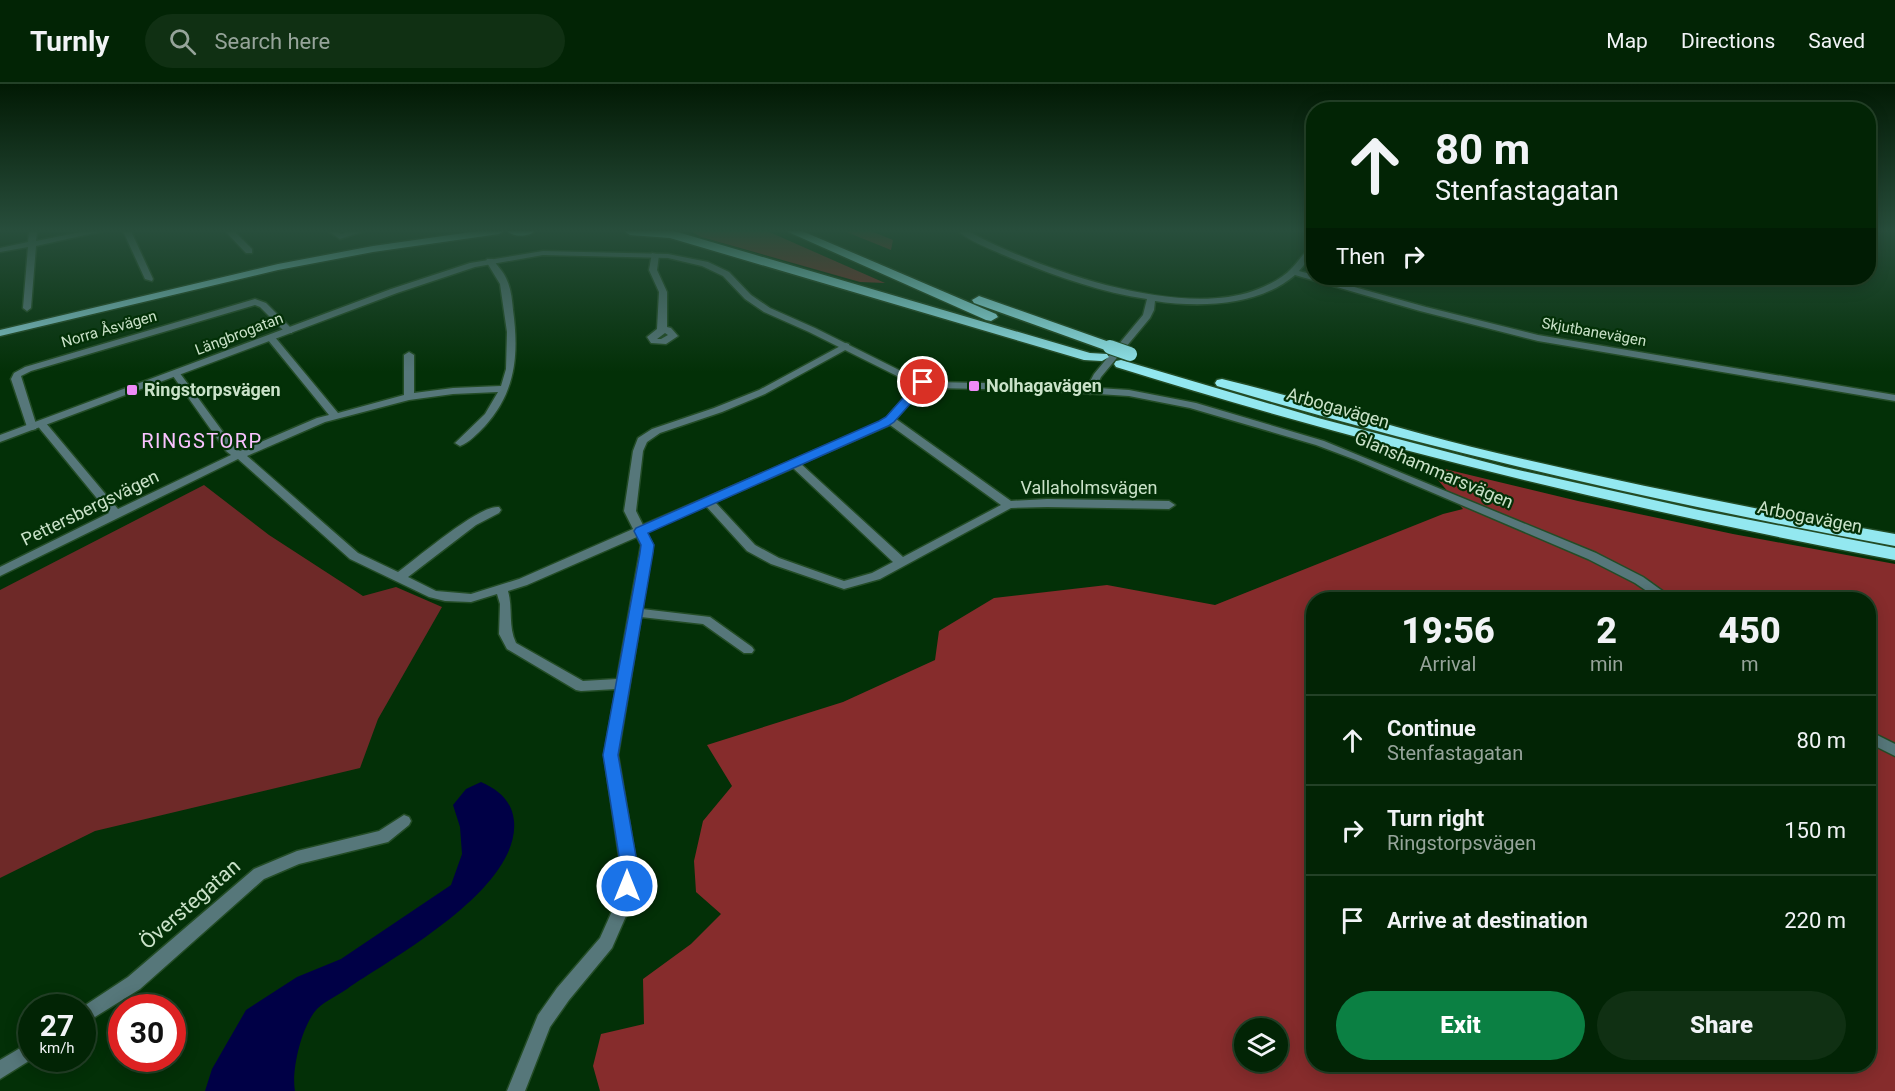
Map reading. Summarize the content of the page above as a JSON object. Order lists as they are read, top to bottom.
{
  "streets": {
    "highway": ["Arbogavägen"],
    "street": [
      "Norra Åsvägen",
      "Skjutbanevägen",
      "Längbrogatan",
      "Glanshammarsvägen",
      "Vallaholmsvägen",
      "Pettersbergsvägen",
      "Överstegatan"
    ]
  },
  "crossings": [
    ["Norra Åsvägen", "Längbrogatan"]
  ],
  "districts": ["RINGSTORP"],
  "places": {
    "transit": ["Nolhagavägen", "Ringstorpsvägen"]
  },
  "page": {
    "header": "Turnly",
    "search": "Search here",
    "nav": ["Map", "Directions", "Saved"],
    "turn": ["80 m", "Stenfastagatan"],
    "then": "Then",
    "eta": [
      "19:56",
      "Arrival",
      "2",
      "min",
      "450",
      "m"
    ],
    "list": [
      {
        "name": "Continue",
        "note": "Stenfastagatan",
        "value": "80 m"
      },
      {
        "name": "Turn right",
        "note": "Ringstorpsvägen",
        "value": "150 m"
      },
      {
        "name": "Arrive at destination",
        "value": "220 m"
      }
    ],
    "buttons": ["Exit", "Share"],
    "speed": "27 km/h",
    "limit": "30"
  }
}
